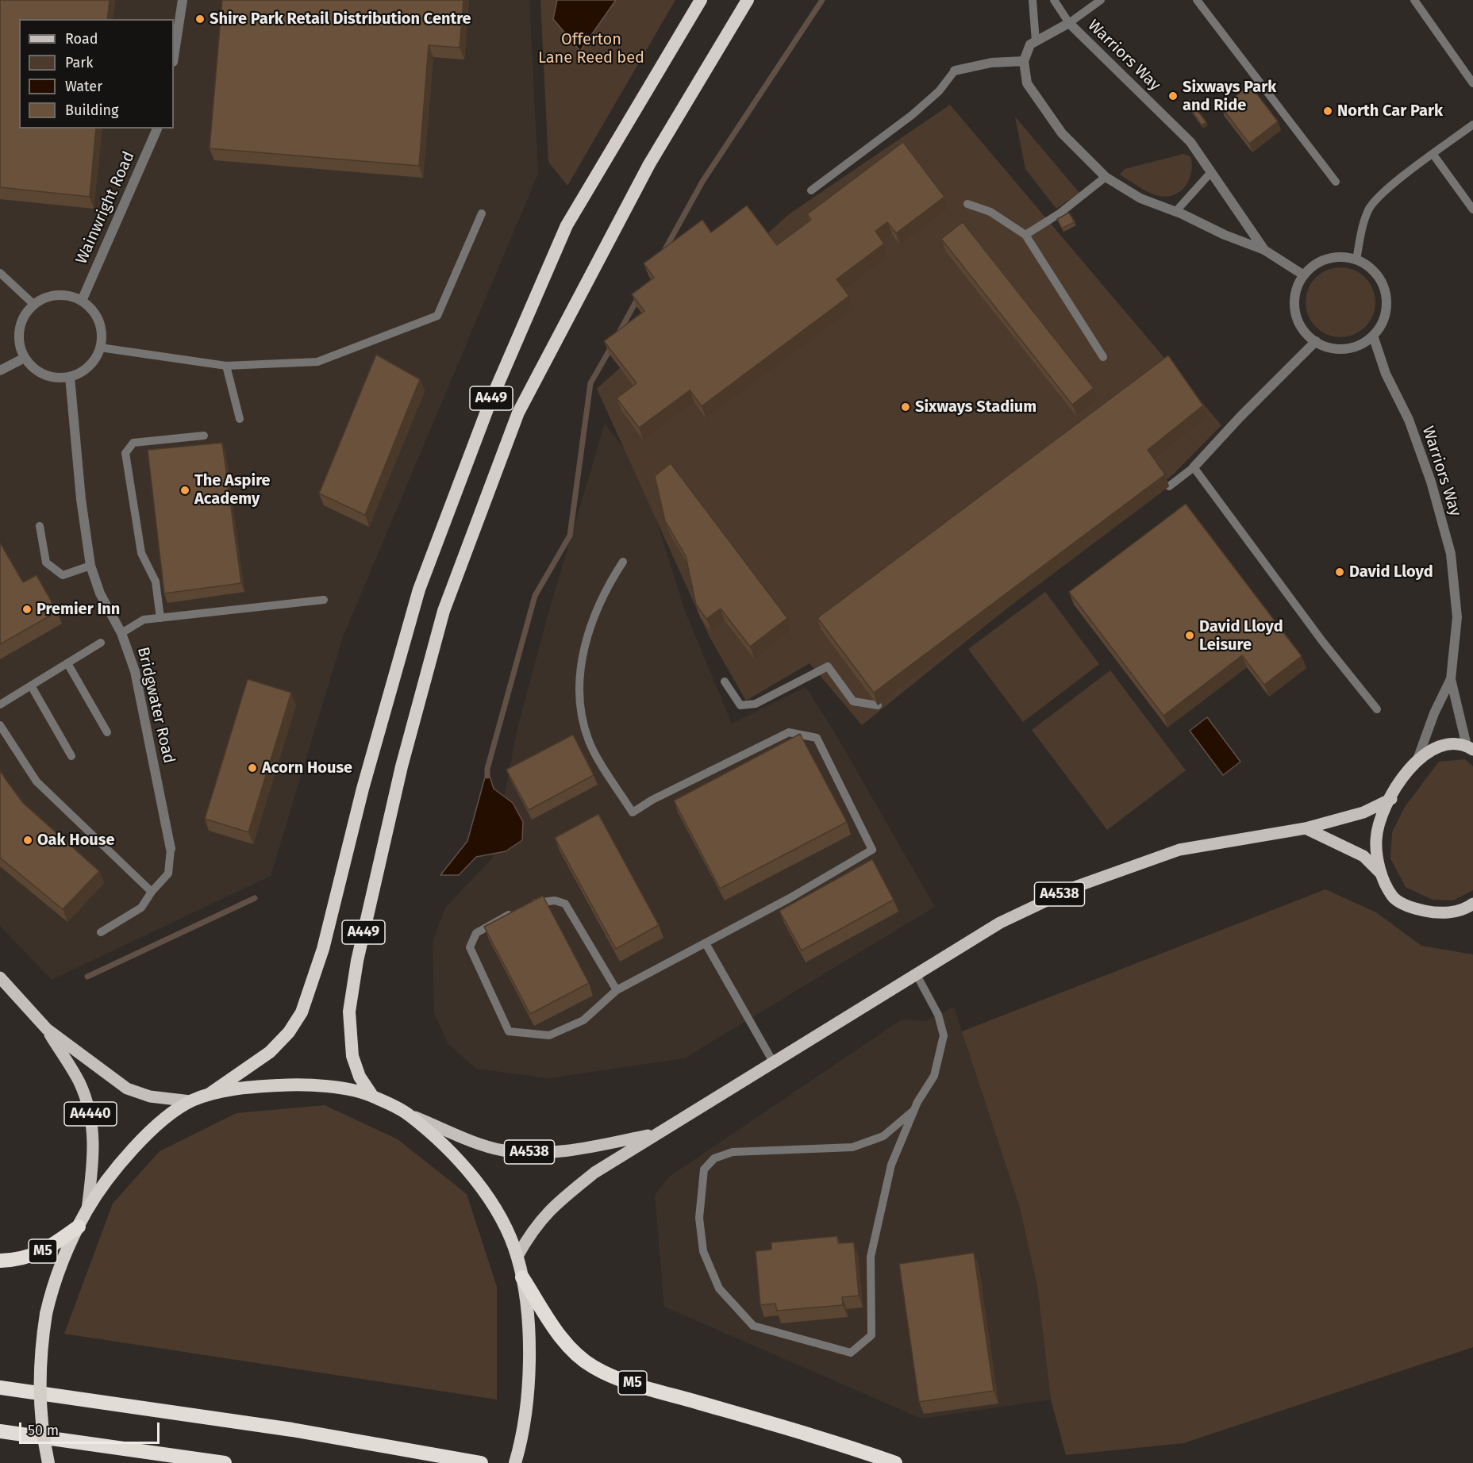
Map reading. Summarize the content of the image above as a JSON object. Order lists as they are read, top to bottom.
{
  "streets": {
    "highway": ["A449", "M5"],
    "main road": ["A4538", "A4440"],
    "street": ["Warriors Way", "Wainwright Road", "Bridgwater Road"]
  },
  "crossings": [
    ["Wainwright Road", "Bridgwater Road"]
  ],
  "parks": ["Offerton Lane Reed bed"],
  "places": [
    "Shire Park Retail Distribution Centre",
    "Sixways Park and Ride",
    "North Car Park",
    "Sixways Stadium",
    "The Aspire Academy",
    "David Lloyd",
    "Premier Inn",
    "David Lloyd Leisure",
    "Acorn House",
    "Oak House"
  ],
  "legend": [
    "Road",
    "Park",
    "Water",
    "Building"
  ],
  "scale_bar": "50 m"
}
